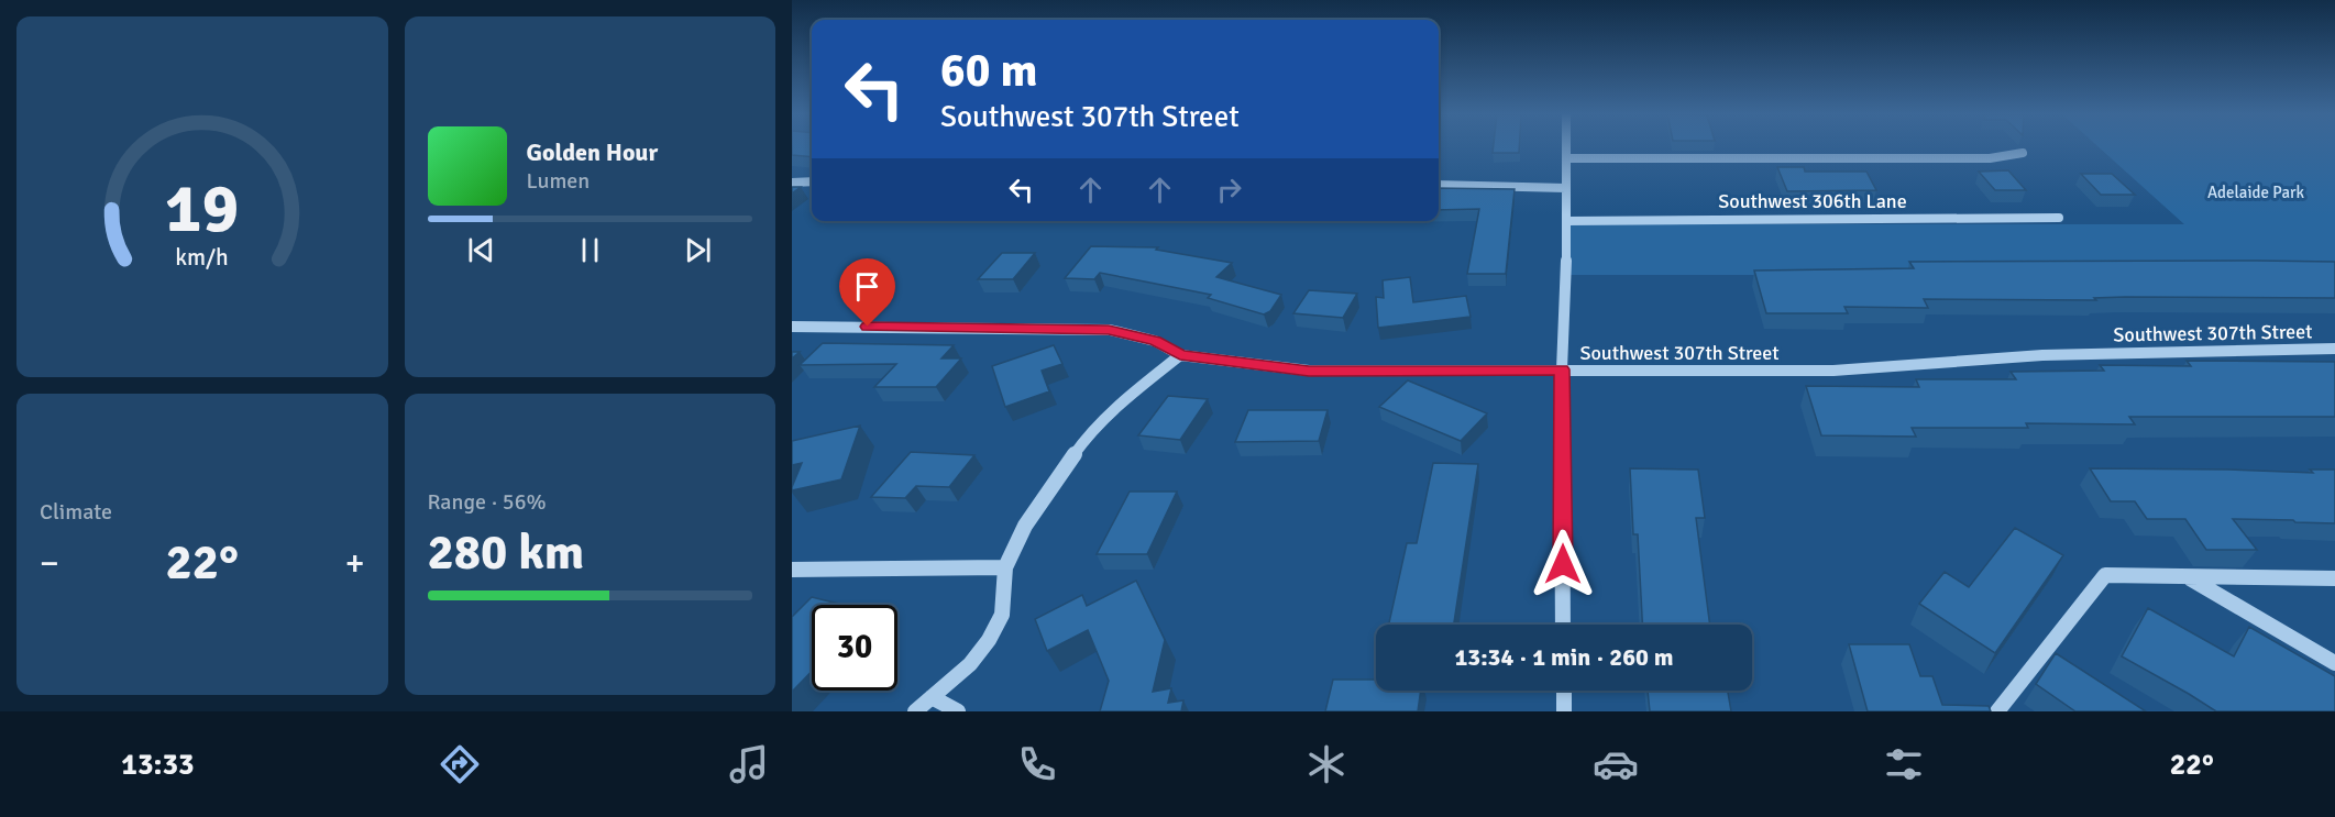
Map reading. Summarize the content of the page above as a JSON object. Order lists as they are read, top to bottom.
{
  "streets": {
    "street": ["Southwest 306th Lane", "Southwest 307th Street"]
  },
  "parks": ["Adelaide Park"],
  "page": {
    "turn": ["60 m", "Southwest 307th Street"],
    "song": ["Golden Hour", "Lumen"],
    "tile": [
      "Climate",
      ["Range · 56%", "280 km"]
    ],
    "heat": ["−", "22°", "+"],
    "limit": "30",
    "trip": "13:34 · 1 min · 260 m",
    "tabs": ["13:33", "22°"],
    "gauge": ["19", "km/h"]
  }
}
